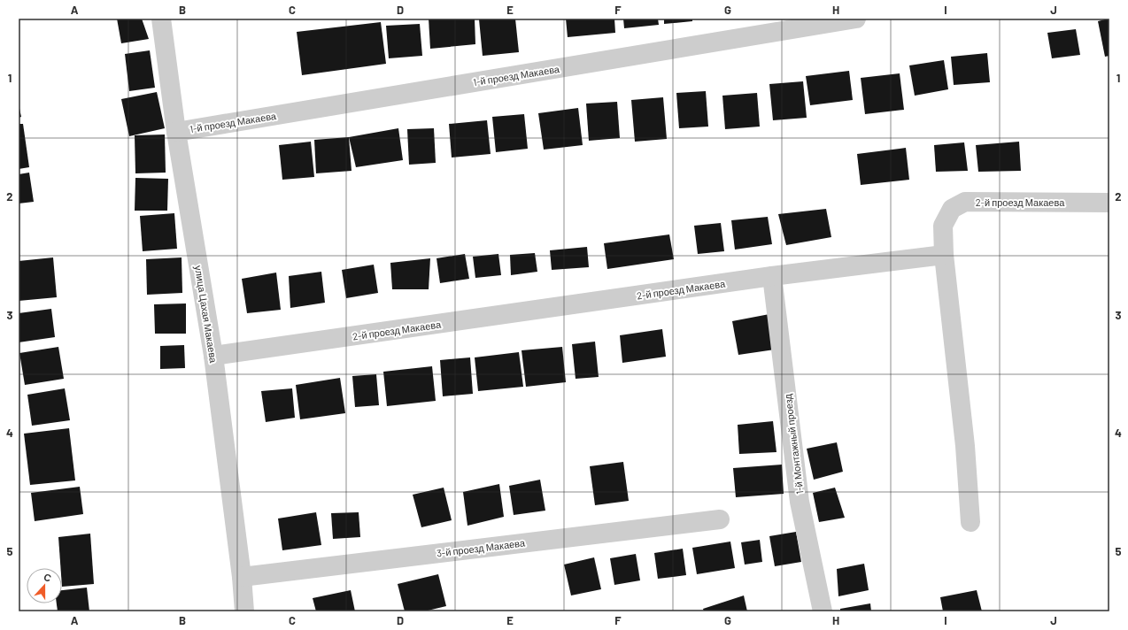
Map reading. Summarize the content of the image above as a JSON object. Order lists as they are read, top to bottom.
{
  "streets": {
    "street": [
      "1-й проезд Макаева",
      "2-й проезд Макаева",
      "улица Цахая Макаева",
      "1-й Монтажный проезд",
      "3-й проезд Макаева"
    ]
  },
  "crossings": [
    ["1-й проезд Макаева", "улица Цахая Макаева"],
    ["2-й проезд Макаева", "улица Цахая Макаева"],
    ["2-й проезд Макаева", "1-й Монтажный проезд"],
    ["улица Цахая Макаева", "3-й проезд Макаева"]
  ],
  "north": "top",
  "grid": {
    "columns": [
      "A",
      "B",
      "C",
      "D",
      "E",
      "F",
      "G",
      "H",
      "I",
      "J"
    ],
    "rows": [
      "1",
      "2",
      "3",
      "4",
      "5"
    ]
  }
}
